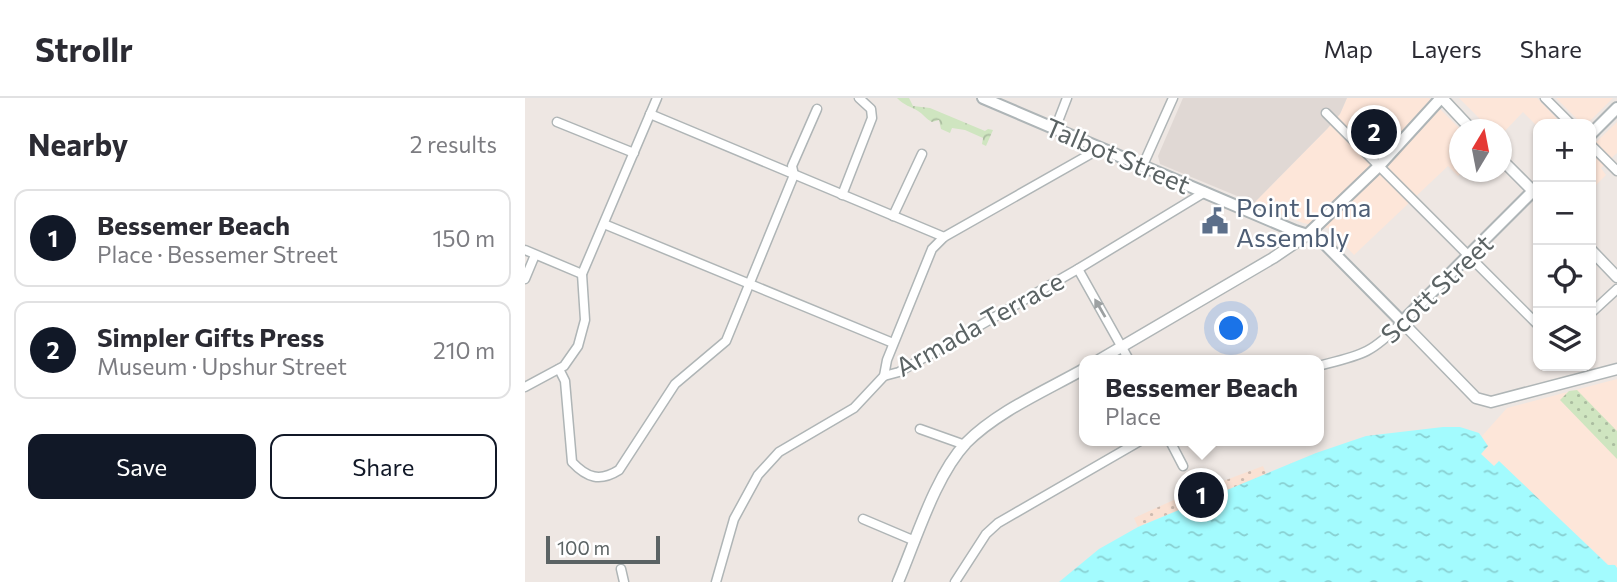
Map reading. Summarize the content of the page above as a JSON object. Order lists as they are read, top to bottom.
{
  "streets": {
    "main road": ["Talbot Street", "Scott Street"],
    "street": ["Armada Terrace"]
  },
  "crossings": [
    ["Talbot Street", "Scott Street"],
    ["Talbot Street", "Armada Terrace"]
  ],
  "places": {
    "public building": ["Point Loma Assembly"]
  },
  "scale_bar": "100 m",
  "north": "top",
  "page": {
    "header": "Strollr",
    "nav": ["Map", "Layers", "Share"],
    "heading": ["Nearby", "2 results"],
    "pins": ["2", "1"],
    "map_buttons": ["+", "−"],
    "list": [
      {
        "mark": "1",
        "name": "Bessemer Beach",
        "note": "Place · Bessemer Street",
        "value": "150 m"
      },
      {
        "mark": "2",
        "name": "Simpler Gifts Press",
        "note": "Museum · Upshur Street",
        "value": "210 m"
      }
    ],
    "popup": ["Bessemer Beach", "Place"],
    "buttons": ["Save", "Share"],
    "scale": "100 m"
  }
}
